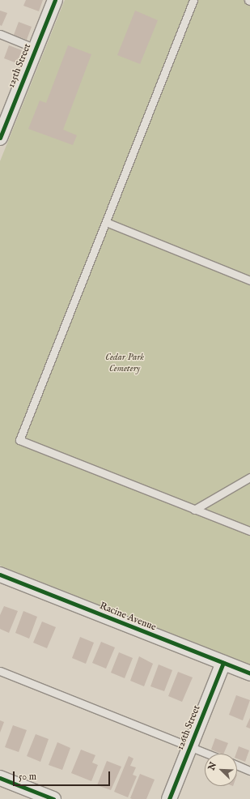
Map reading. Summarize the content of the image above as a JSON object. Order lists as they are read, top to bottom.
{
  "streets": {
    "street": ["125th Street", "Racine Avenue", "126th Street"]
  },
  "crossings": [
    ["Racine Avenue", "126th Street"]
  ],
  "parks": ["Cedar Park Cemetery"],
  "scale_bar": "50 m",
  "north": "top left"
}
